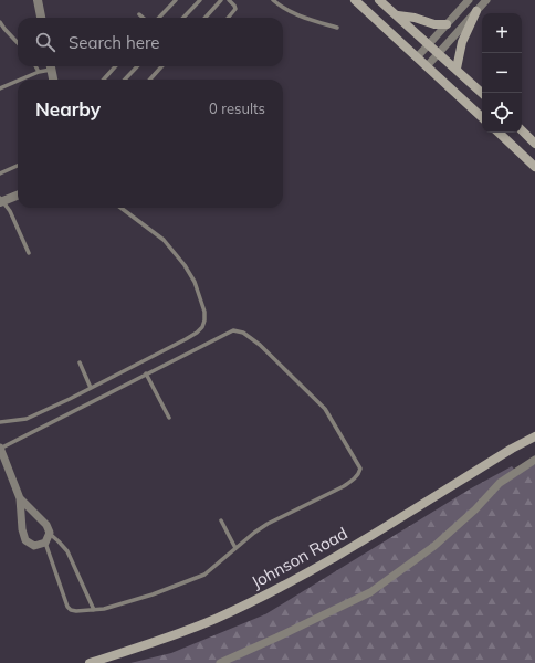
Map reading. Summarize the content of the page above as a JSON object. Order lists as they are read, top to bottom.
{
  "streets": {
    "main road": ["Johnson Road"]
  },
  "page": {
    "map_buttons": ["+", "−"],
    "search": "Search here",
    "heading": ["Nearby", "0 results"]
  }
}
